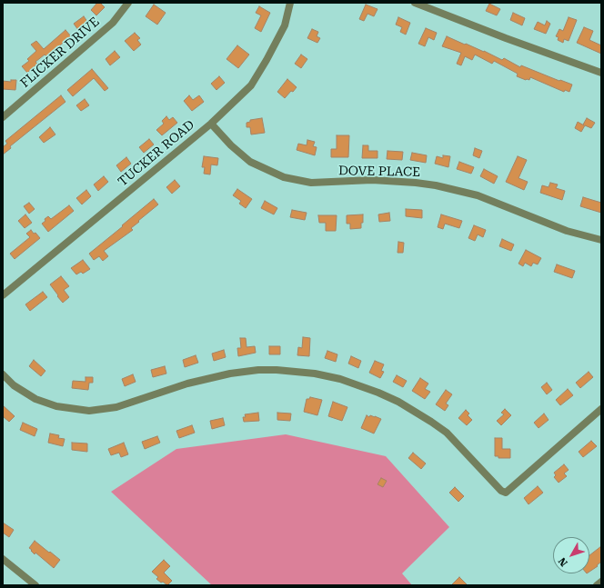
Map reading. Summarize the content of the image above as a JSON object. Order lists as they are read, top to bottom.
{
  "streets": {
    "street": ["FLICKER DRIVE", "TUCKER ROAD", "DOVE PLACE"]
  },
  "crossings": [
    ["TUCKER ROAD", "DOVE PLACE"]
  ],
  "north": "bottom left"
}
